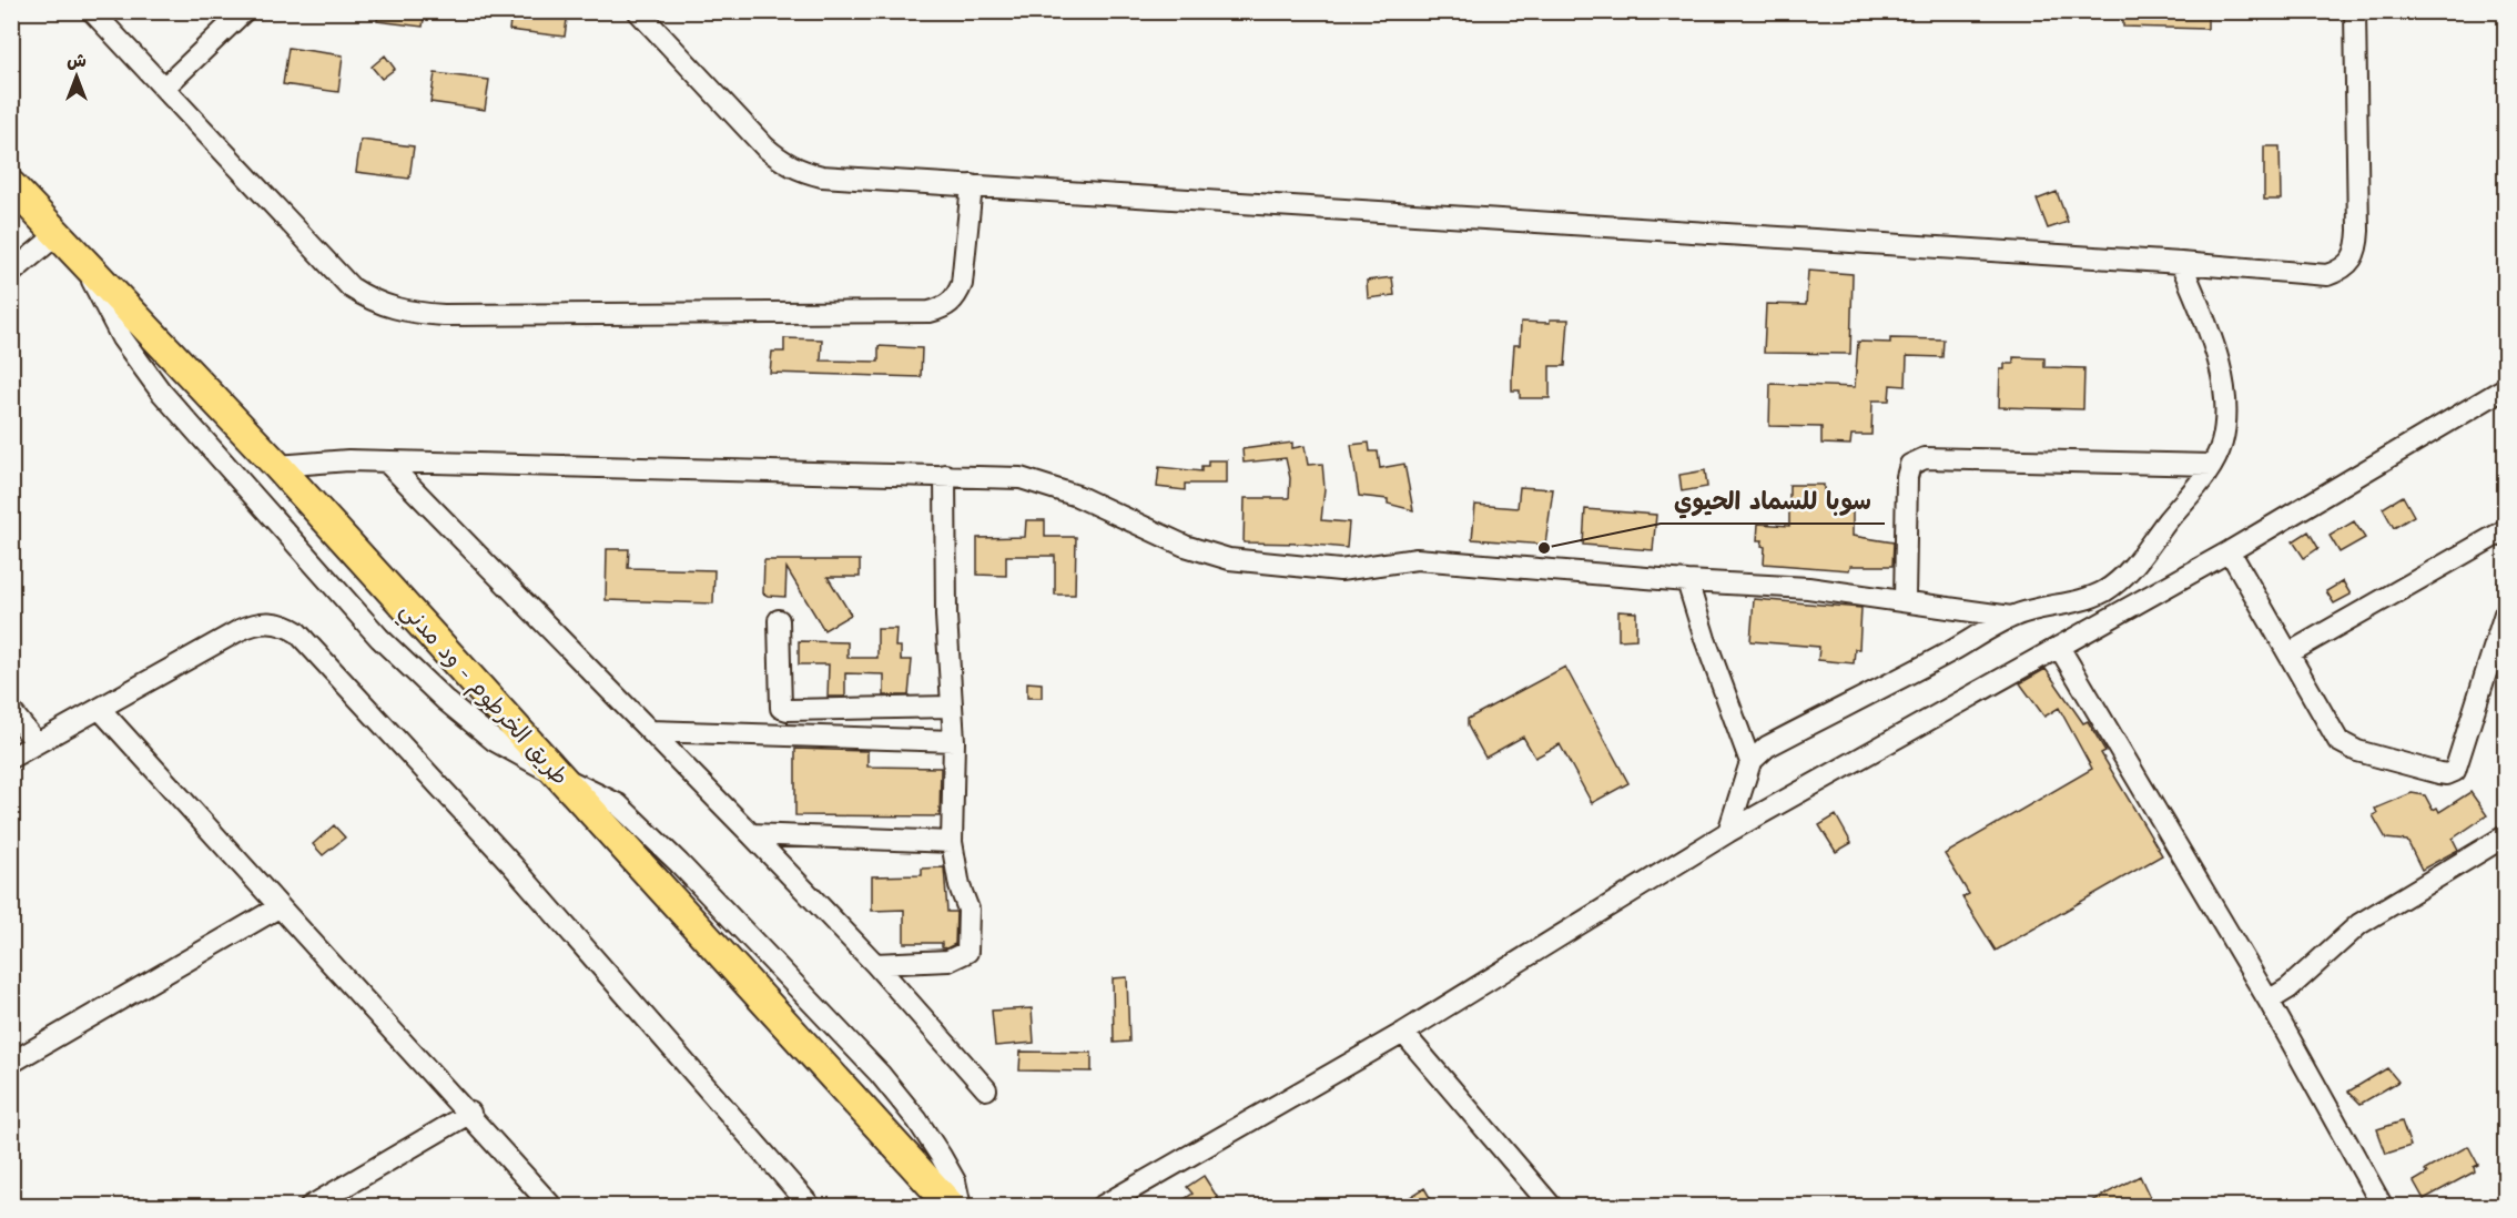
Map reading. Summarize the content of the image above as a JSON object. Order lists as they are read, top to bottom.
{
  "streets": {
    "highway": ["طريق الخرطوم - ود مدني"]
  },
  "places": ["سوبا للسماد الحيوي"],
  "north": "top"
}
